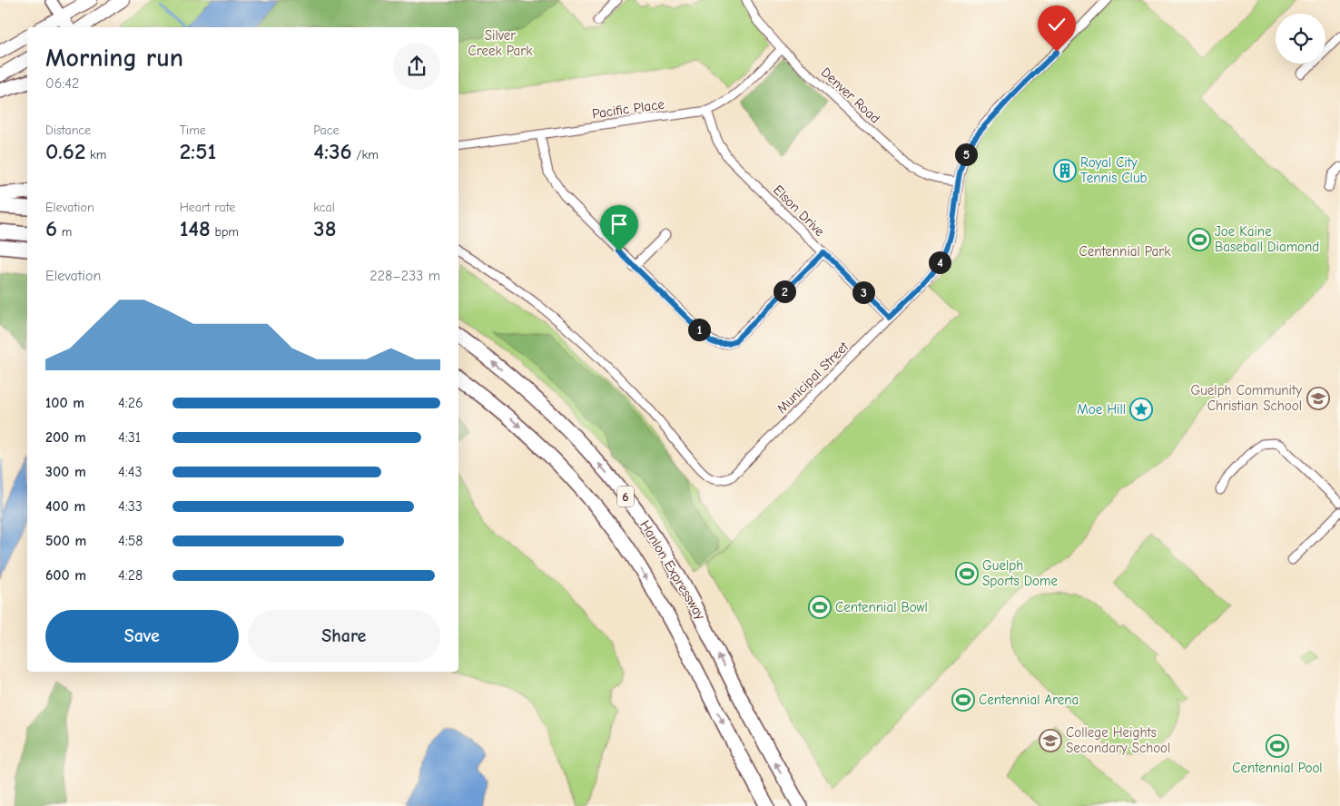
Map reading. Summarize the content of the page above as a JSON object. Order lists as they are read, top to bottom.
{
  "streets": {
    "highway": ["6", "Hanlon Expressway"],
    "street": [
      "Denver Road",
      "Pacific Place",
      "Elson Drive",
      "Municipal Street"
    ]
  },
  "crossings": [
    ["Denver Road", "Pacific Place"],
    ["Denver Road", "Municipal Street"],
    ["Pacific Place", "Elson Drive"],
    ["Elson Drive", "Municipal Street"]
  ],
  "parks": ["Silver Creek Park", "Centennial Park"],
  "places": {
    "building": ["Royal City Tennis Club"],
    "sports": [
      "Joe Kaine Baseball Diamond",
      "Guelph Sports Dome",
      "Centennial Bowl",
      "Centennial Arena",
      "Centennial Pool"
    ],
    "school or university": ["Guelph Community Christian School", "College Heights Secondary School"],
    "place": ["Moe Hill"]
  },
  "page": {
    "heading": ["Morning run", "06:42"],
    "stats": [
      ["Distance", "0.62 km"],
      ["Time", "2:51"],
      ["Pace", "4:36 /km"],
      ["Elevation", "6 m"],
      ["Heart rate", "148 bpm"],
      ["kcal", "38"]
    ],
    "pins": [
      "5",
      "4",
      "2",
      "3",
      "1"
    ],
    "chart": ["Elevation", "228–233 m"],
    "list": [
      {
        "name": "100 m",
        "note": "4:26"
      },
      {
        "name": "200 m",
        "note": "4:31"
      },
      {
        "name": "300 m",
        "note": "4:43"
      },
      {
        "name": "400 m",
        "note": "4:33"
      },
      {
        "name": "500 m",
        "note": "4:58"
      },
      {
        "name": "600 m",
        "note": "4:28"
      }
    ],
    "buttons": ["Save", "Share"]
  }
}
